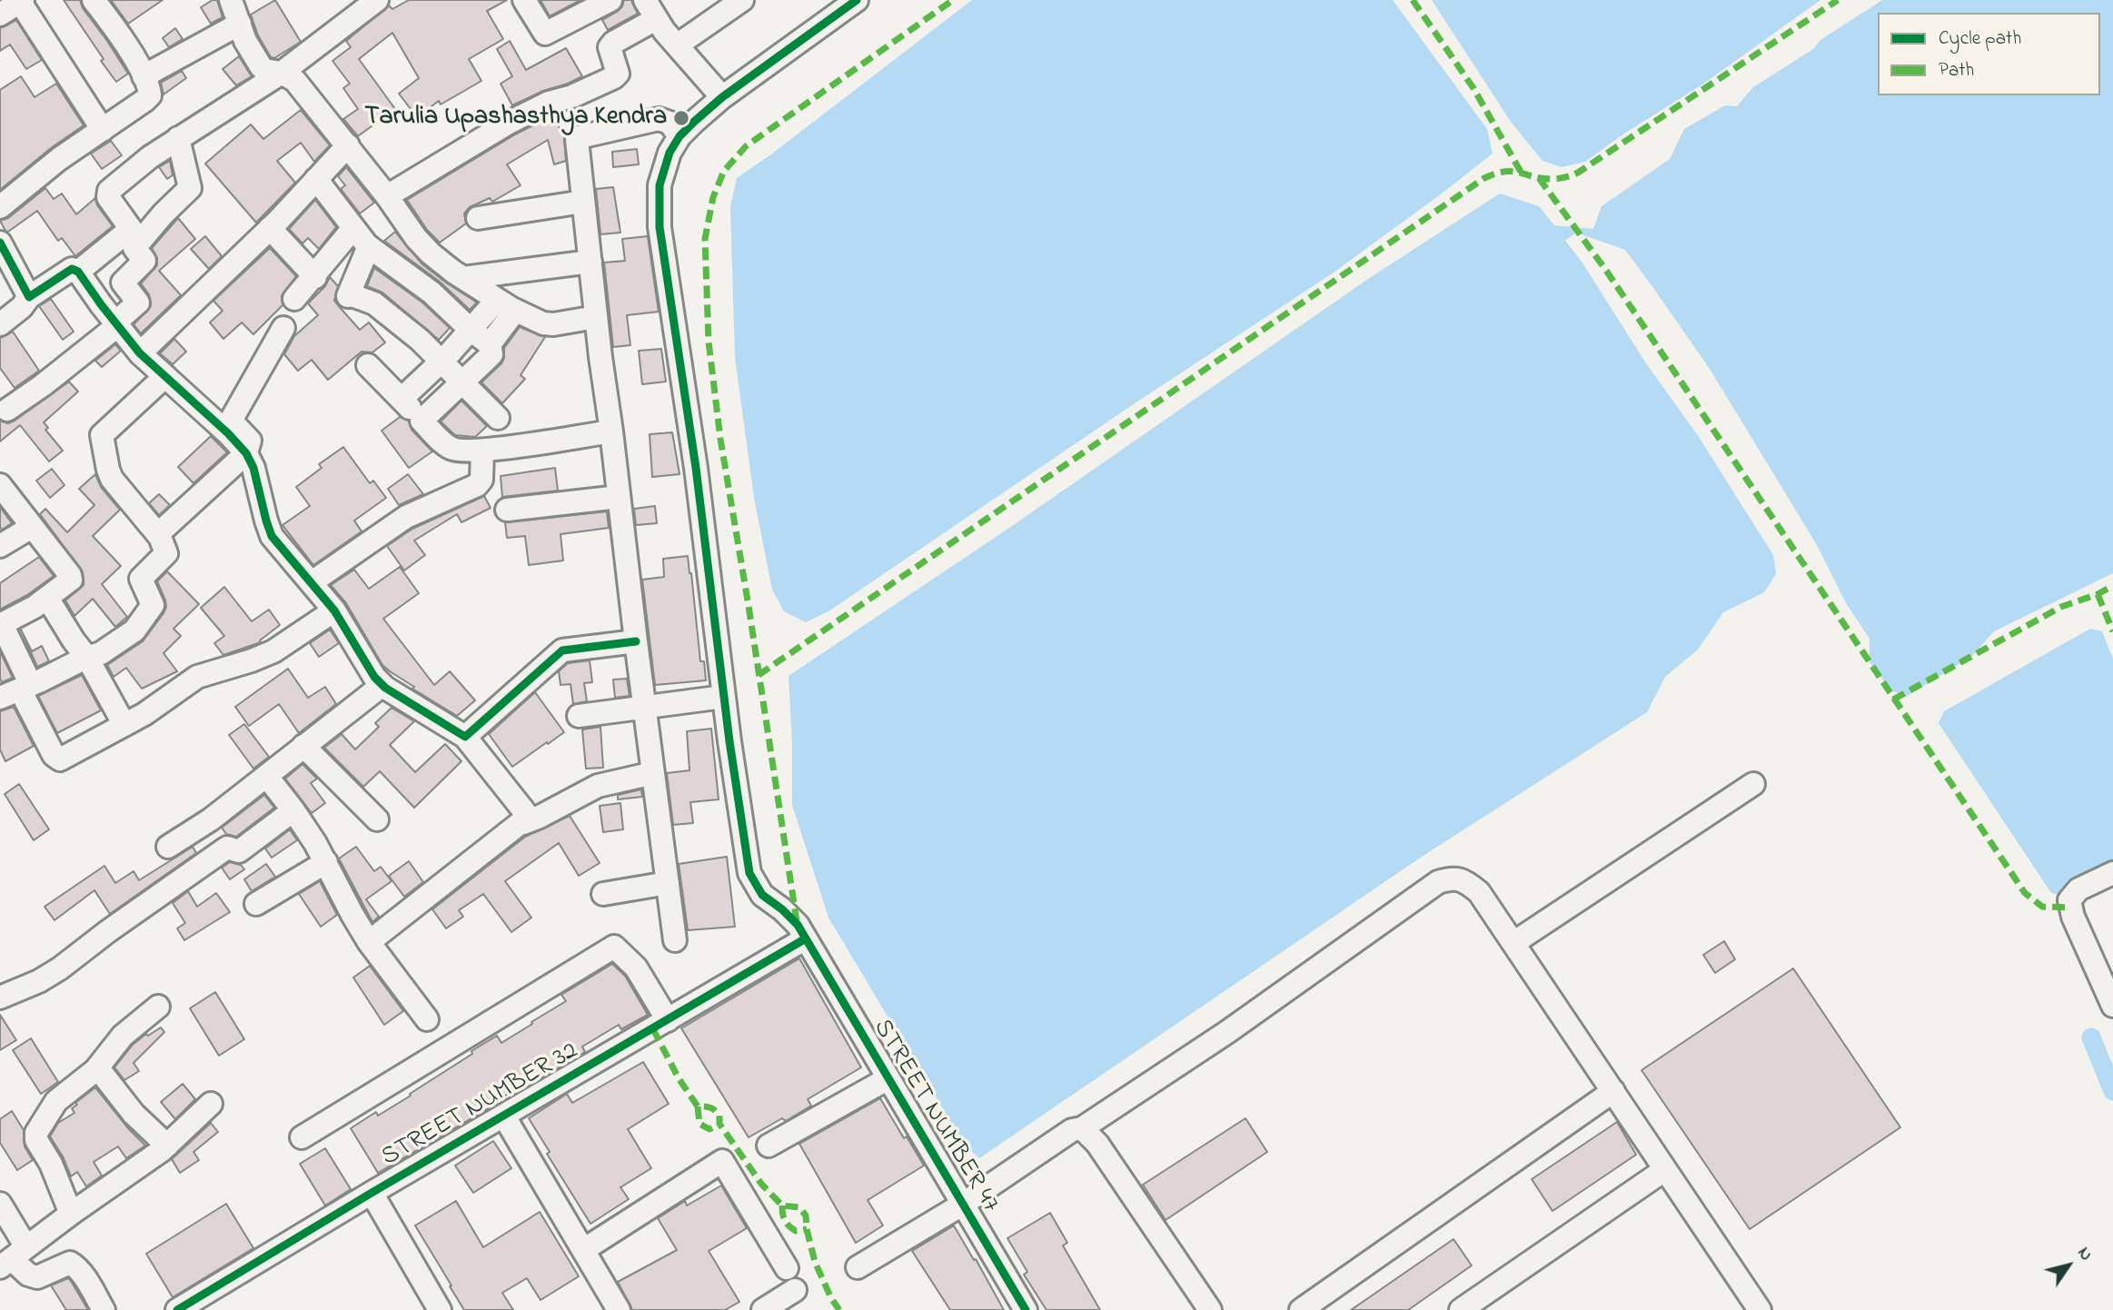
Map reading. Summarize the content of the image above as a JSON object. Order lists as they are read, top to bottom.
{
  "streets": {
    "street": ["STREET NUMBER 32", "STREET NUMBER 47"]
  },
  "crossings": [
    ["STREET NUMBER 32", "STREET NUMBER 47"]
  ],
  "places": ["Tarulia Upashasthya Kendra"],
  "legend": ["Cycle path", "Path"],
  "north": "top right"
}
